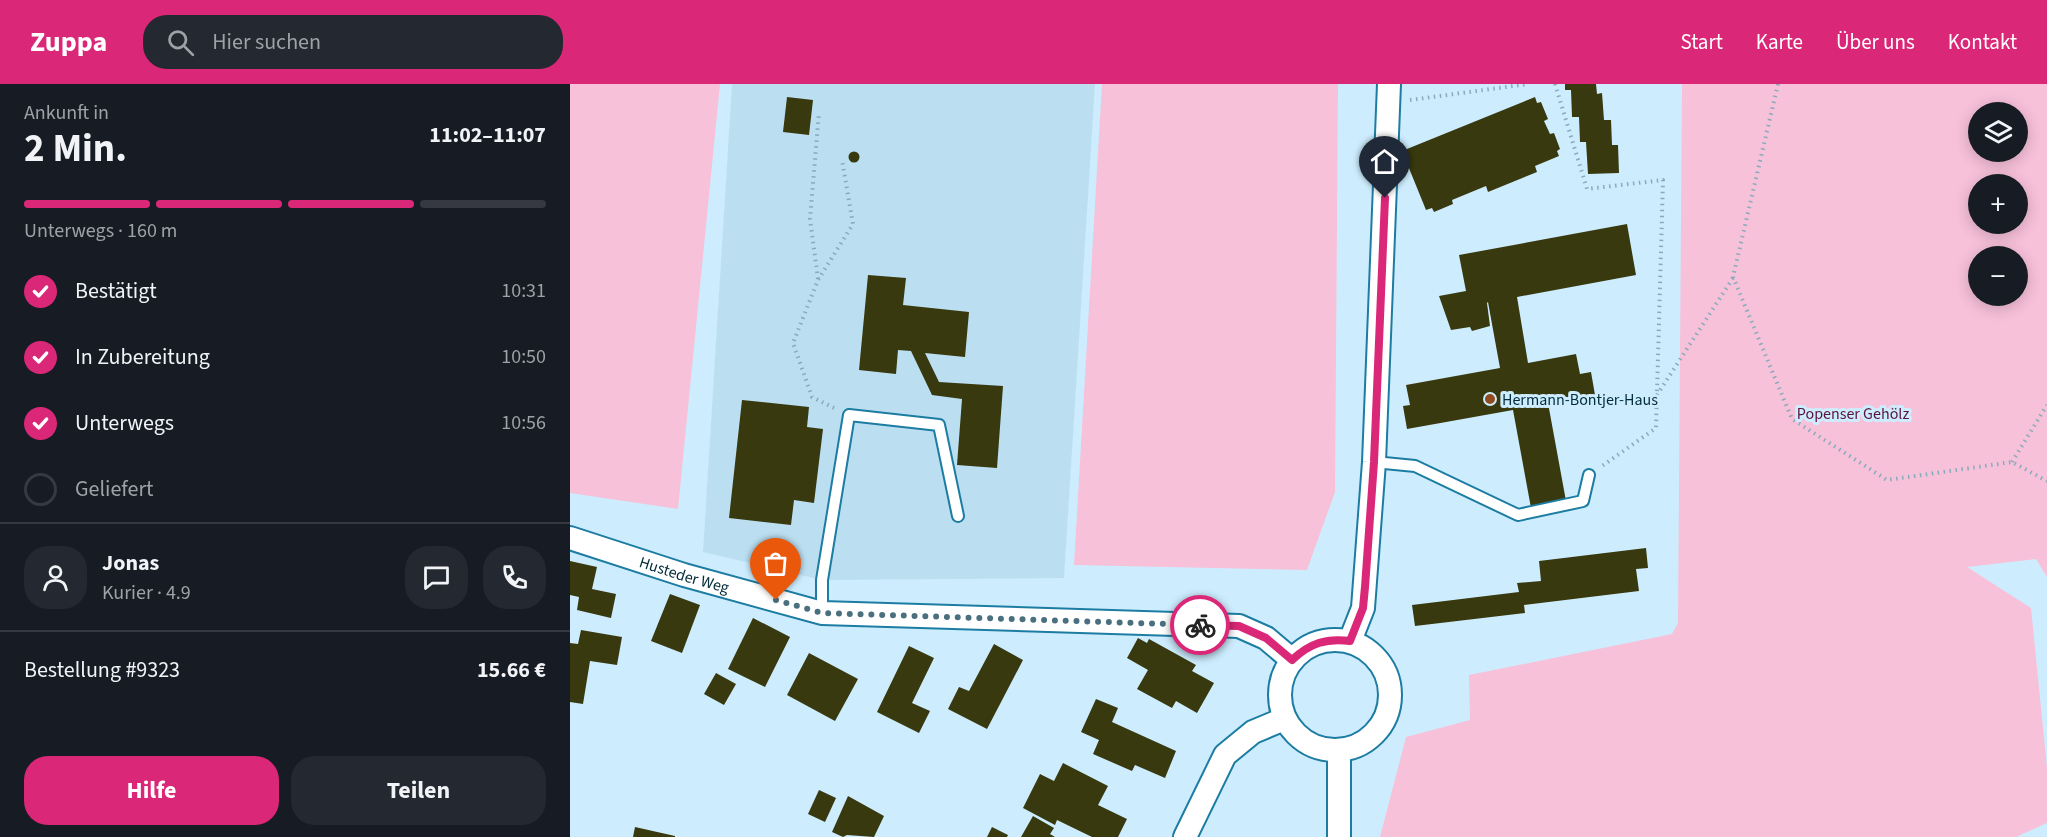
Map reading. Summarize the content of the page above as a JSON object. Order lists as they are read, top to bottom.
{
  "streets": {
    "street": ["Husteder Weg"]
  },
  "parks": ["Popenser Gehölz"],
  "places": ["Hermann-Bontjer-Haus"],
  "page": {
    "header": "Zuppa",
    "search": "Hier suchen",
    "nav": [
      "Start",
      "Karte",
      "Über uns",
      "Kontakt"
    ],
    "heading": ["2 Min.", "Ankunft in", "11:02–11:07"],
    "panel": [
      "Jonas",
      "Kurier · 4.9",
      "Bestellung #9323",
      "15.66 €"
    ],
    "map_buttons": ["+", "−"],
    "bar": "Unterwegs · 160 m",
    "list": [
      ["Bestätigt", "10:31"],
      ["In Zubereitung", "10:50"],
      ["Unterwegs", "10:56"],
      "Geliefert"
    ],
    "buttons": ["Hilfe", "Teilen"]
  }
}
